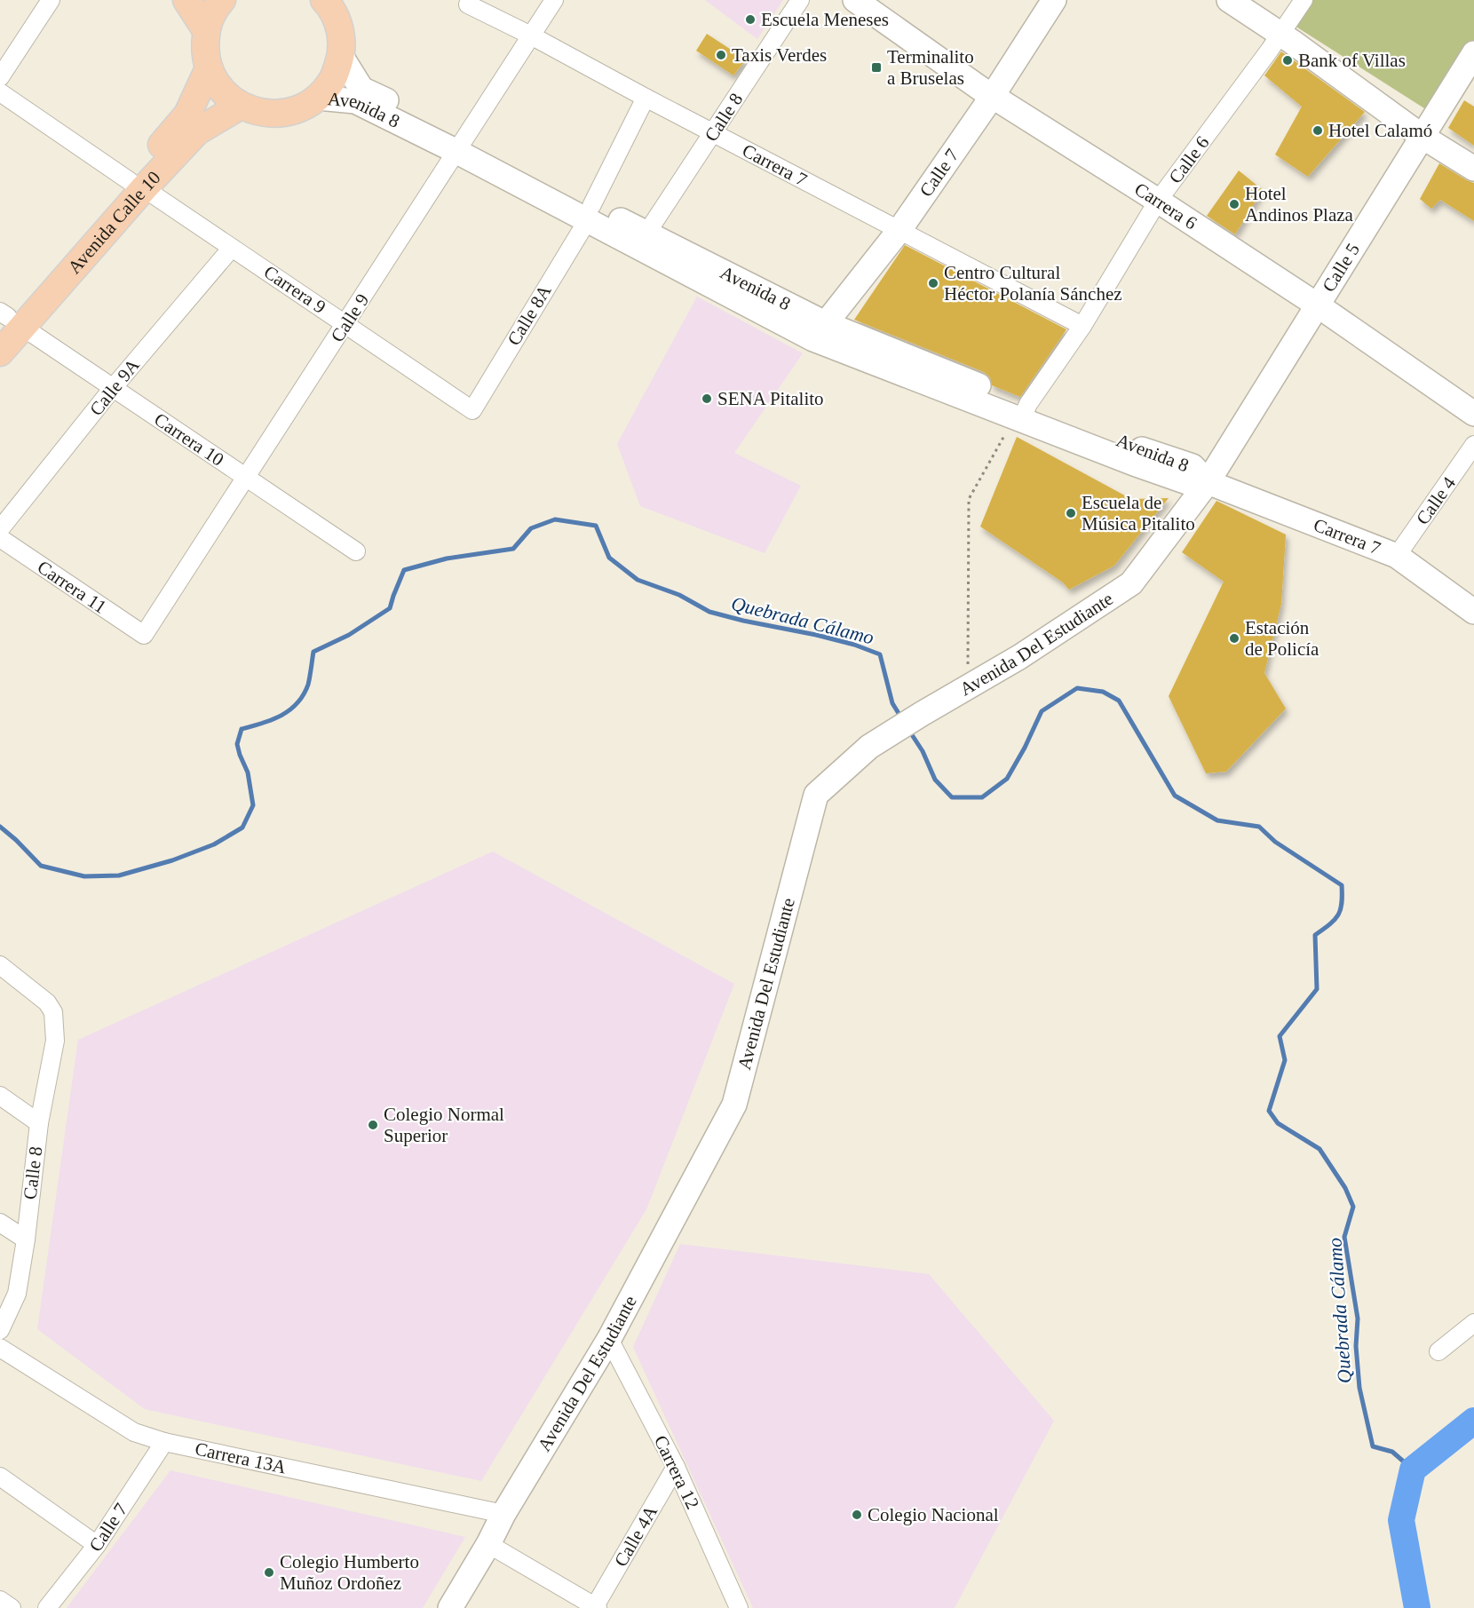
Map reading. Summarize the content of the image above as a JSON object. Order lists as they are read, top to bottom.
{
  "streets": {
    "main road": [
      "Avenida 8",
      "Carrera 7",
      "Calle 7",
      "Carrera 6",
      "Avenida Calle 10",
      "Calle 5",
      "Avenida Del Estudiante"
    ],
    "street": [
      "Calle 8",
      "Calle 6",
      "Carrera 9",
      "Calle 8A",
      "Calle 9",
      "Calle 9A",
      "Carrera 10",
      "Calle 4",
      "Carrera 11",
      "Carrera 13A",
      "Carrera 12",
      "Calle 4A"
    ]
  },
  "crossings": [
    ["Avenida 8", "Calle 8"],
    ["Avenida 8", "Calle 6"],
    ["Avenida 8", "Carrera 7"],
    ["Avenida 8", "Calle 7"],
    ["Avenida 8", "Calle 5"],
    ["Avenida 8", "Calle 8A"],
    ["Avenida 8", "Calle 9"],
    ["Avenida 8", "Avenida Del Estudiante"],
    ["Calle 8", "Carrera 7"],
    ["Calle 6", "Carrera 7"],
    ["Calle 6", "Carrera 6"],
    ["Carrera 7", "Calle 7"],
    ["Carrera 7", "Calle 5"],
    ["Carrera 7", "Calle 8A"],
    ["Carrera 7", "Calle 9"],
    ["Carrera 7", "Calle 4"],
    ["Carrera 7", "Avenida Del Estudiante"],
    ["Calle 7", "Carrera 6"],
    ["Calle 7", "Carrera 13A"],
    ["Carrera 6", "Calle 5"],
    ["Avenida Calle 10", "Carrera 9"],
    ["Avenida Calle 10", "Carrera 10"],
    ["Calle 5", "Avenida Del Estudiante"],
    ["Carrera 9", "Calle 8A"],
    ["Carrera 9", "Calle 9"],
    ["Carrera 9", "Calle 9A"],
    ["Calle 9", "Carrera 10"],
    ["Calle 9", "Carrera 11"],
    ["Calle 9A", "Carrera 10"],
    ["Avenida Del Estudiante", "Carrera 13A"],
    ["Avenida Del Estudiante", "Carrera 12"],
    ["Carrera 12", "Calle 4A"]
  ],
  "water": ["Quebrada Cálamo"],
  "places": {
    "other": [
      "Escuela Meneses",
      "Taxis Verdes",
      "Bank of Villas",
      "Hotel Calamó",
      "Hotel Andinos Plaza",
      "Centro Cultural Héctor Polanía Sánchez",
      "SENA Pitalito",
      "Escuela de Música Pitalito",
      "Estación de Policía",
      "Colegio Normal Superior",
      "Colegio Nacional",
      "Colegio Humberto Muñoz Ordoñez"
    ],
    "transit": ["Terminalito a Bruselas"]
  }
}
